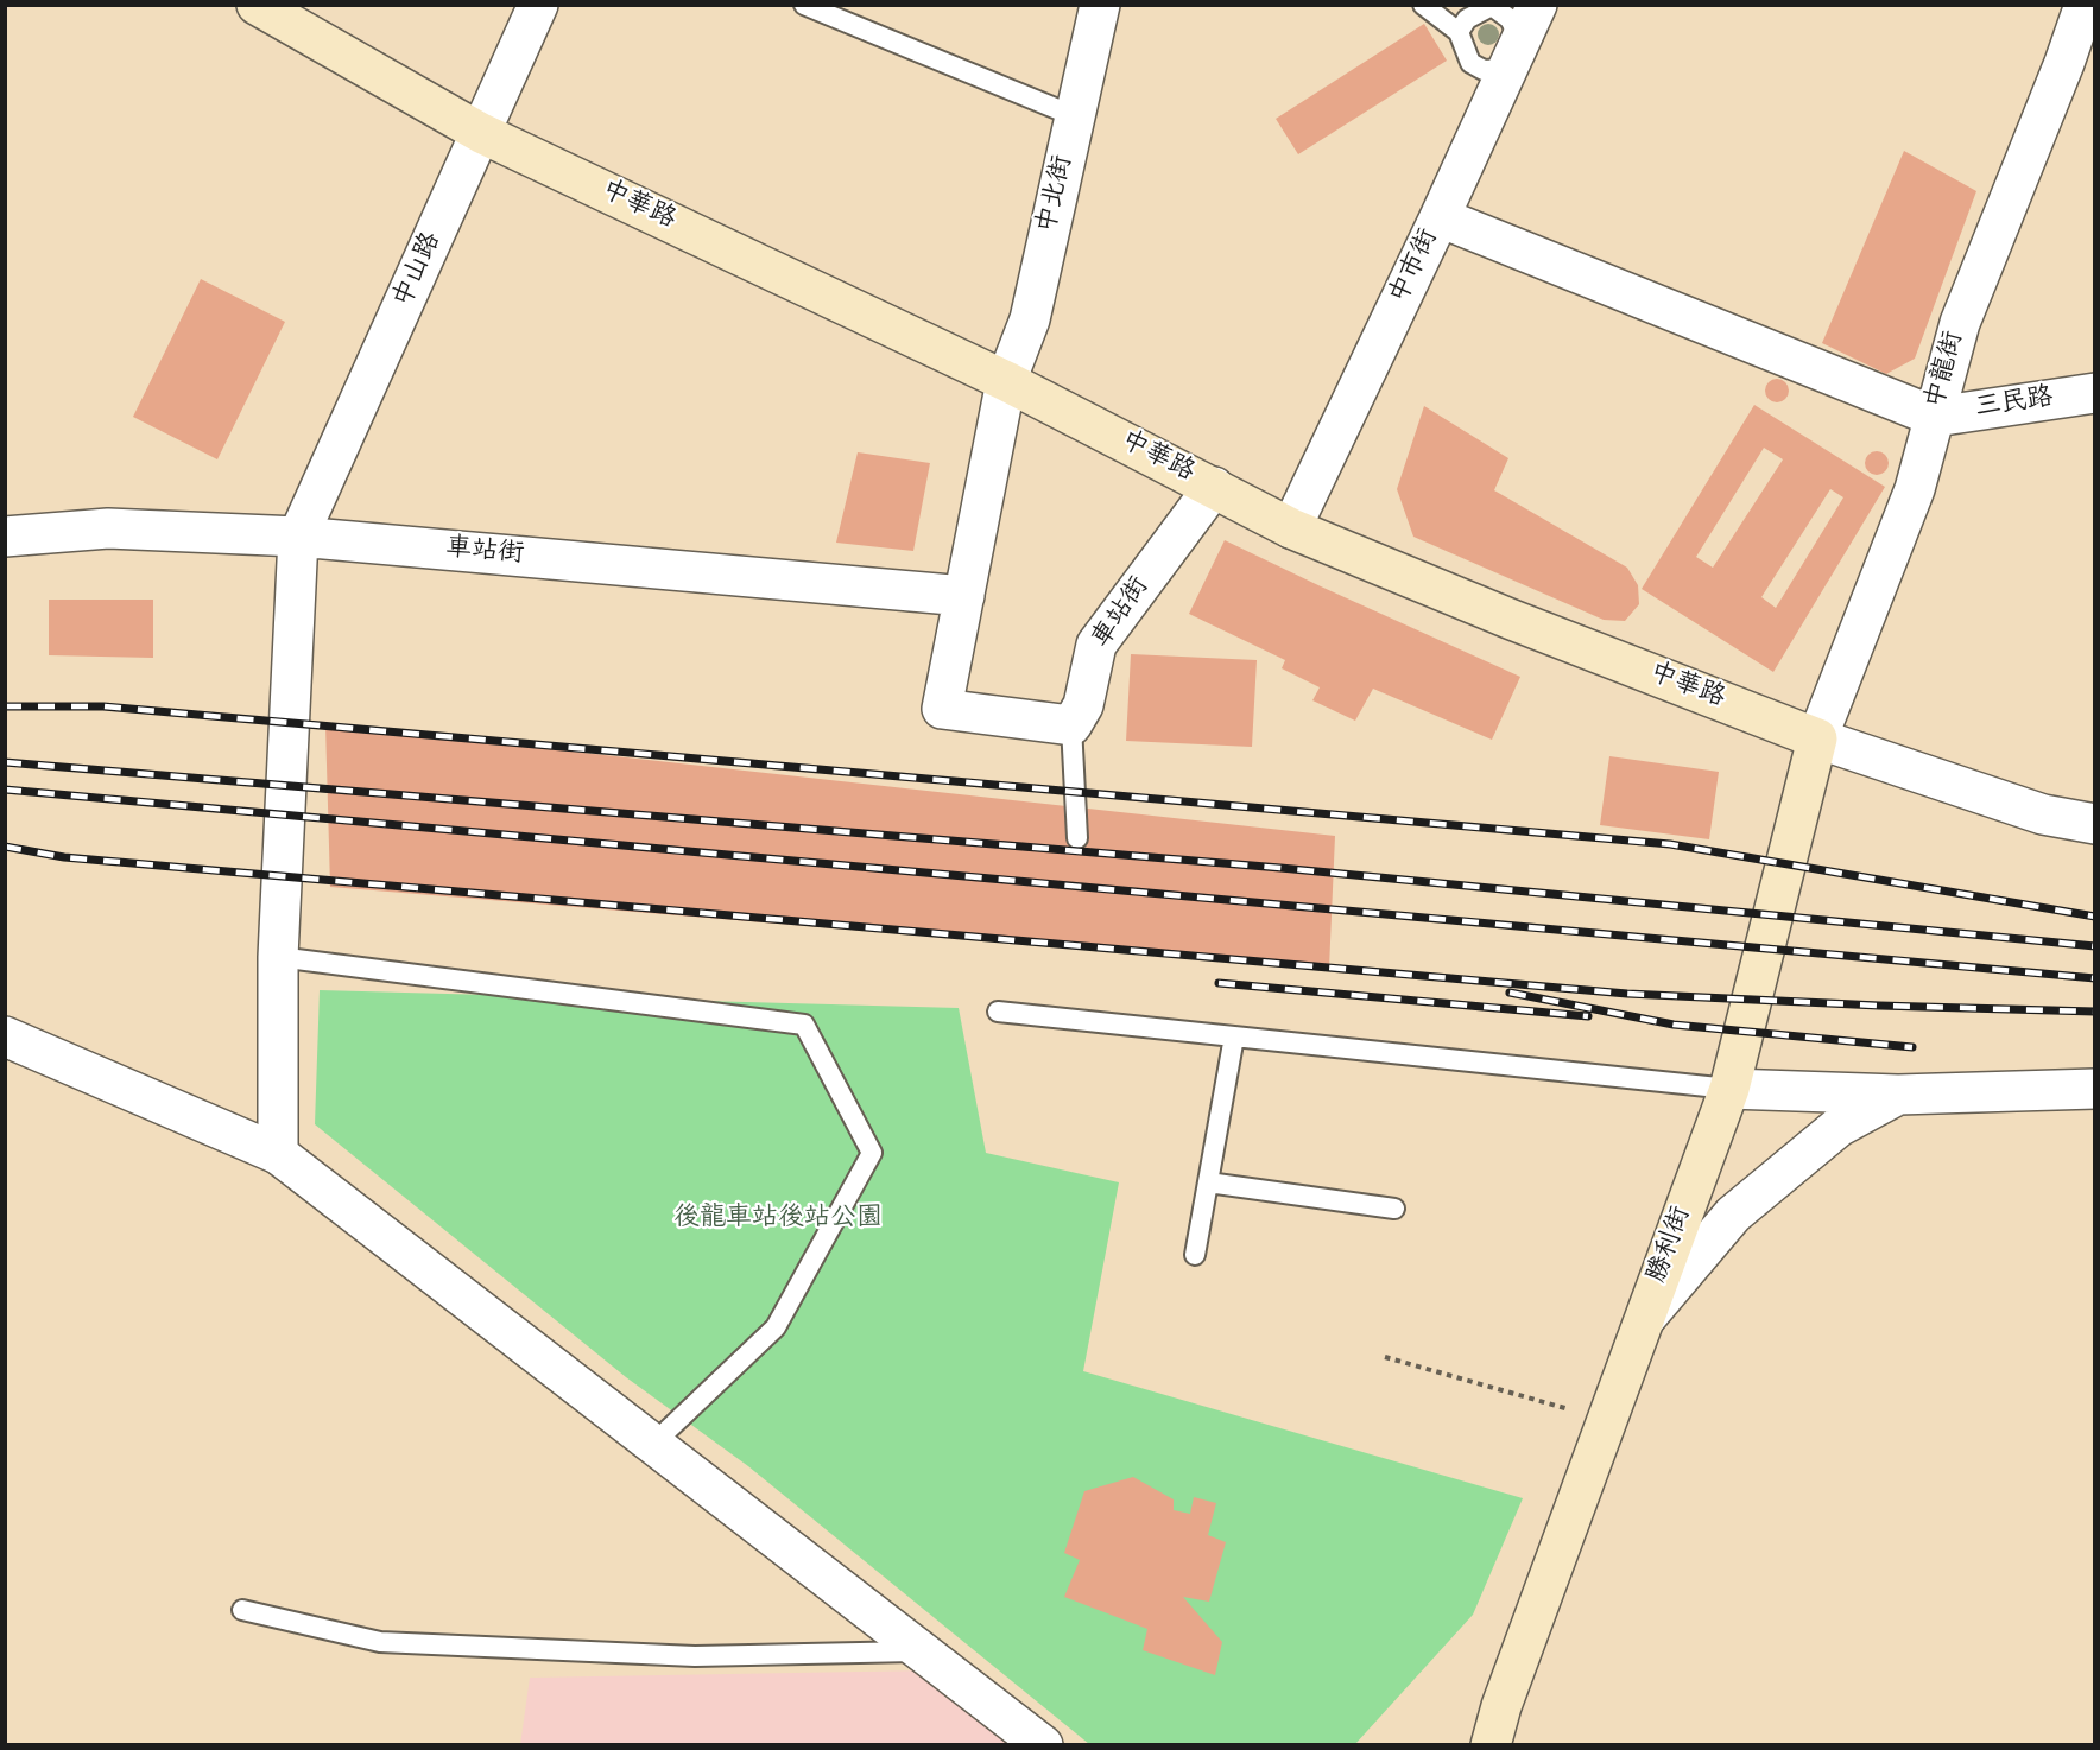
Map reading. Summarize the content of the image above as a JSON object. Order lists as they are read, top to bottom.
{
  "streets": {
    "main road": ["中華路", "勝利街"],
    "street": [
      "中北街",
      "中市街",
      "中山路",
      "中龍街",
      "三民路",
      "車站街"
    ]
  },
  "crossings": [
    ["中北街", "中華路"],
    ["中華路", "中市街"],
    ["中華路", "中山路"],
    ["中華路", "中龍街"],
    ["中華路", "車站街"],
    ["中華路", "勝利街"],
    ["中山路", "車站街"],
    ["中龍街", "三民路"],
    ["中龍街", "勝利街"]
  ],
  "parks": ["後龍車站後站公園"]
}
